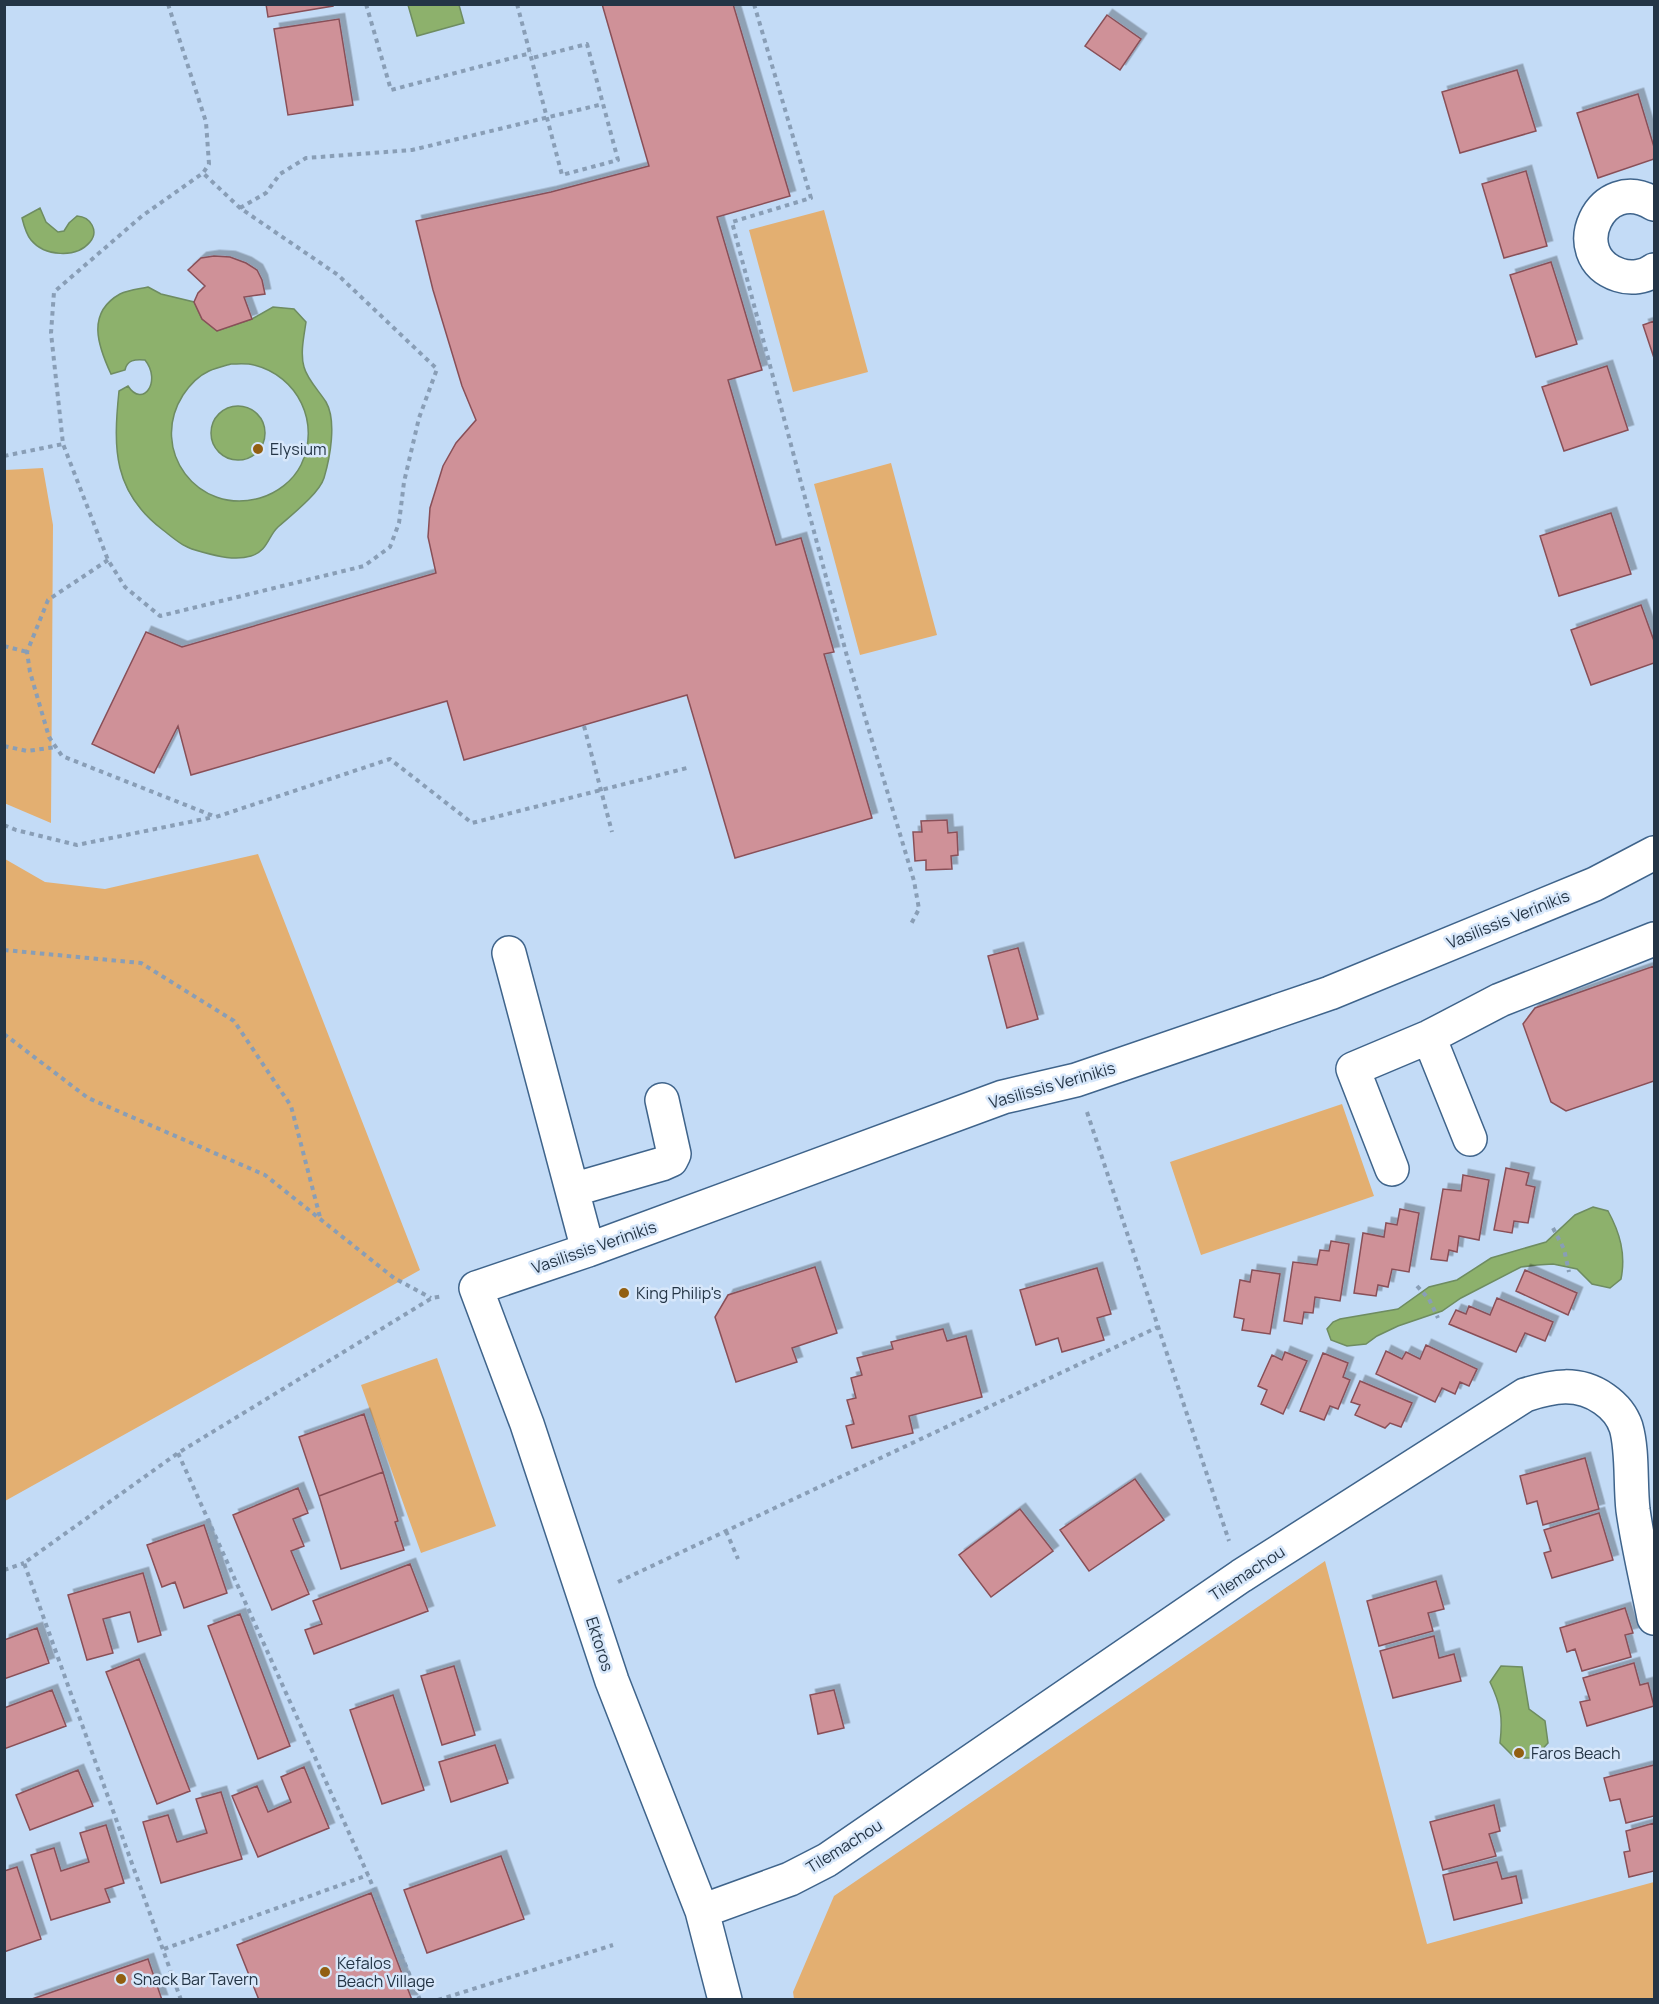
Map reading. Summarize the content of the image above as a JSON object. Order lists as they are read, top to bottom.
{
  "streets": {
    "street": ["Vasilissis Verinikis", "Tilemachou", "Ektoros"]
  },
  "crossings": [
    ["Vasilissis Verinikis", "Ektoros"],
    ["Tilemachou", "Ektoros"]
  ],
  "places": [
    "Elysium",
    "King Philip's",
    "Faros Beach",
    "Kefalos Beach Village",
    "Snack Bar Tavern"
  ]
}
